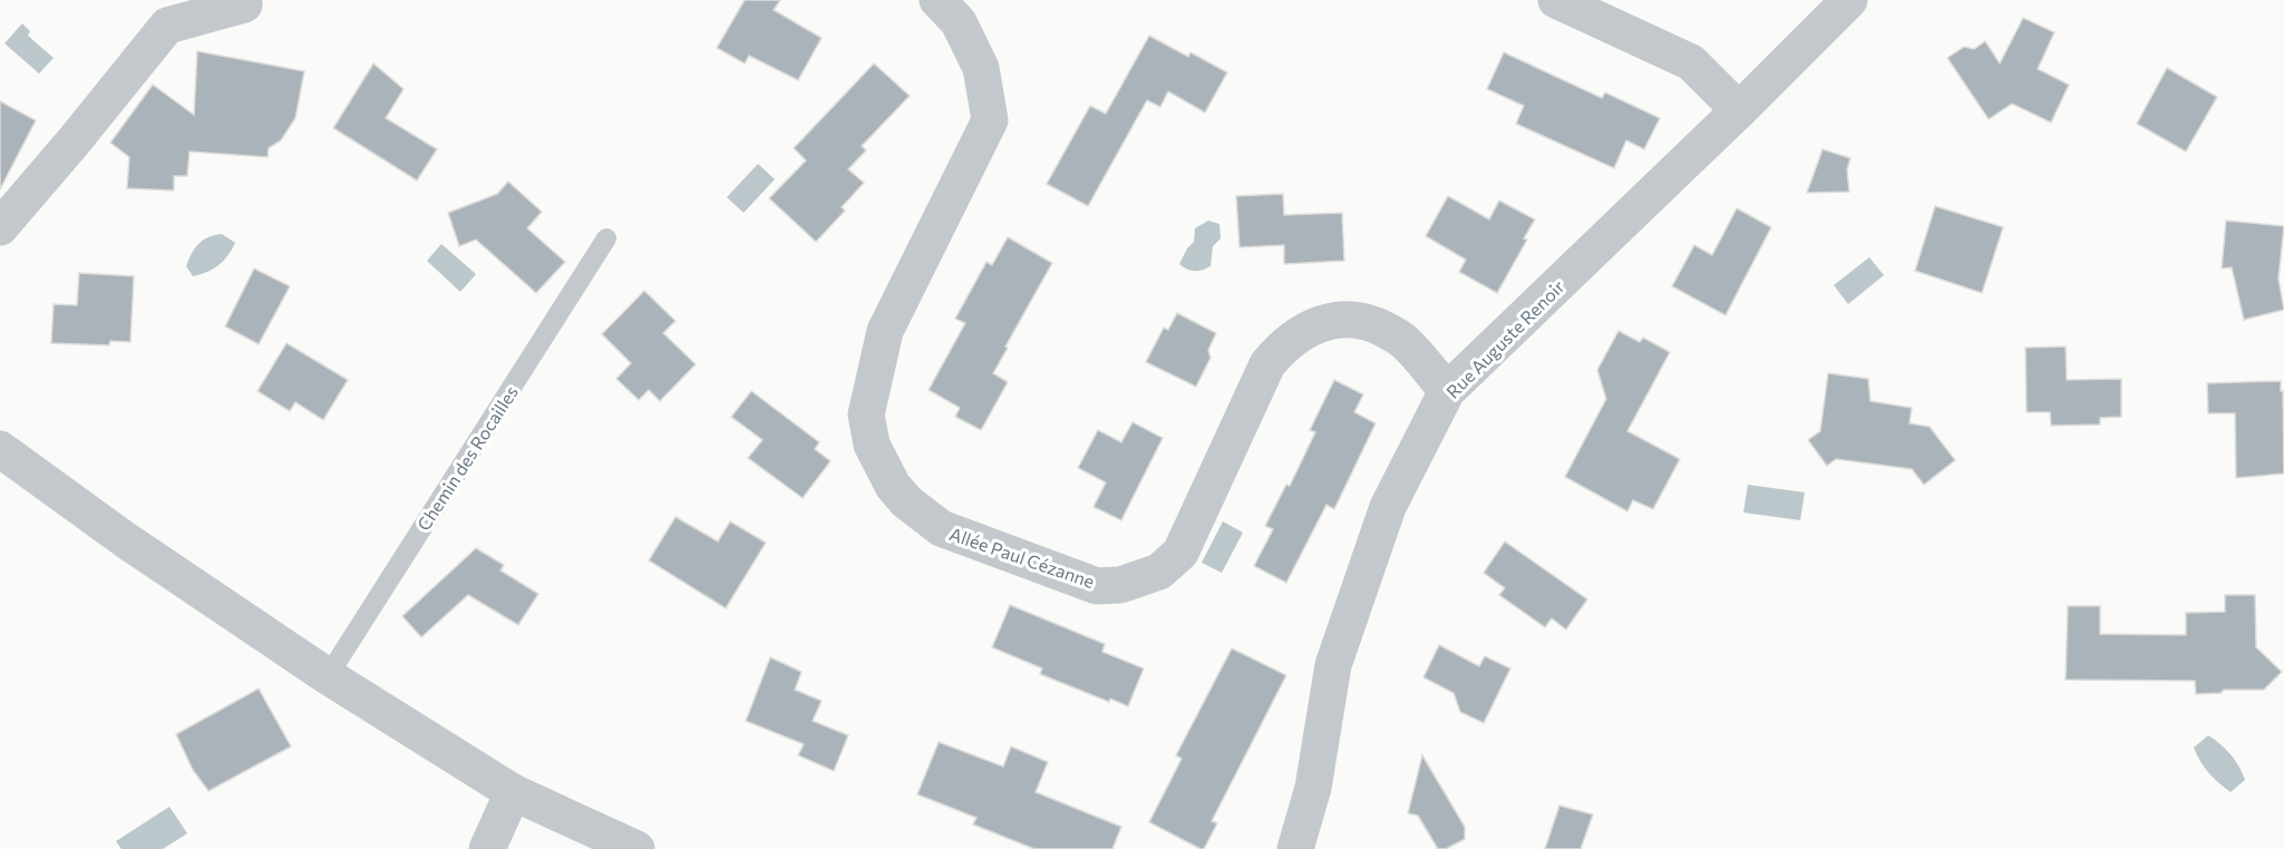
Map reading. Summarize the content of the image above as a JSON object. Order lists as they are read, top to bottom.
{
  "streets": {
    "street": ["Rue Auguste Renoir", "Allée Paul Cézanne"],
    "lane": ["Chemin des Rocailles"]
  },
  "crossings": [
    ["Rue Auguste Renoir", "Allée Paul Cézanne"]
  ]
}
